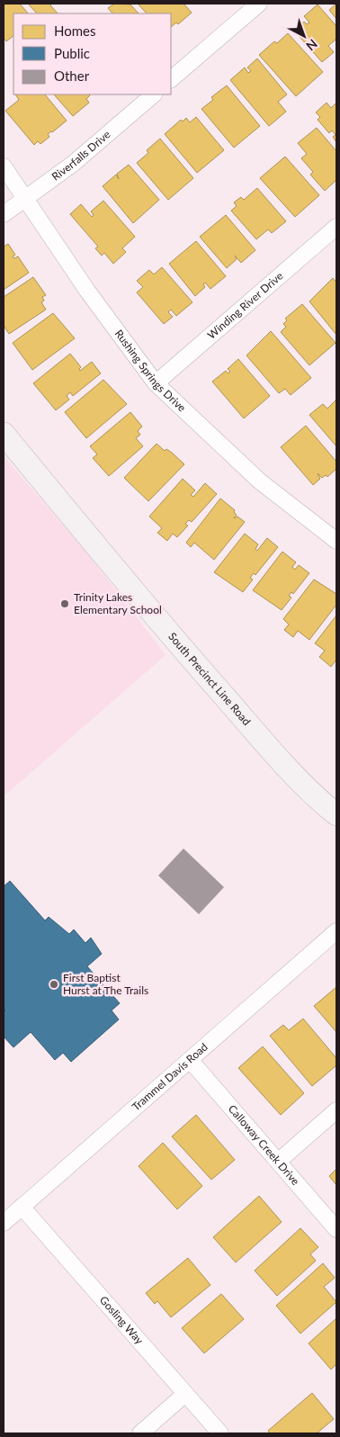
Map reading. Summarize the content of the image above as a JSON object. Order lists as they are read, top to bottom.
{
  "streets": {
    "main road": ["South Precinct Line Road"],
    "street": [
      "Riverfalls Drive",
      "Winding River Drive",
      "Rushing Springs Drive",
      "Trammel Davis Road",
      "Calloway Creek Drive",
      "Gosling Way"
    ]
  },
  "crossings": [
    ["Riverfalls Drive", "Rushing Springs Drive"],
    ["Winding River Drive", "Rushing Springs Drive"],
    ["Trammel Davis Road", "Calloway Creek Drive"],
    ["Trammel Davis Road", "Gosling Way"]
  ],
  "places": ["Trinity Lakes Elementary School", "First Baptist Hurst at The Trails"],
  "legend": ["Homes", "Public", "Other"],
  "north": "bottom right"
}
